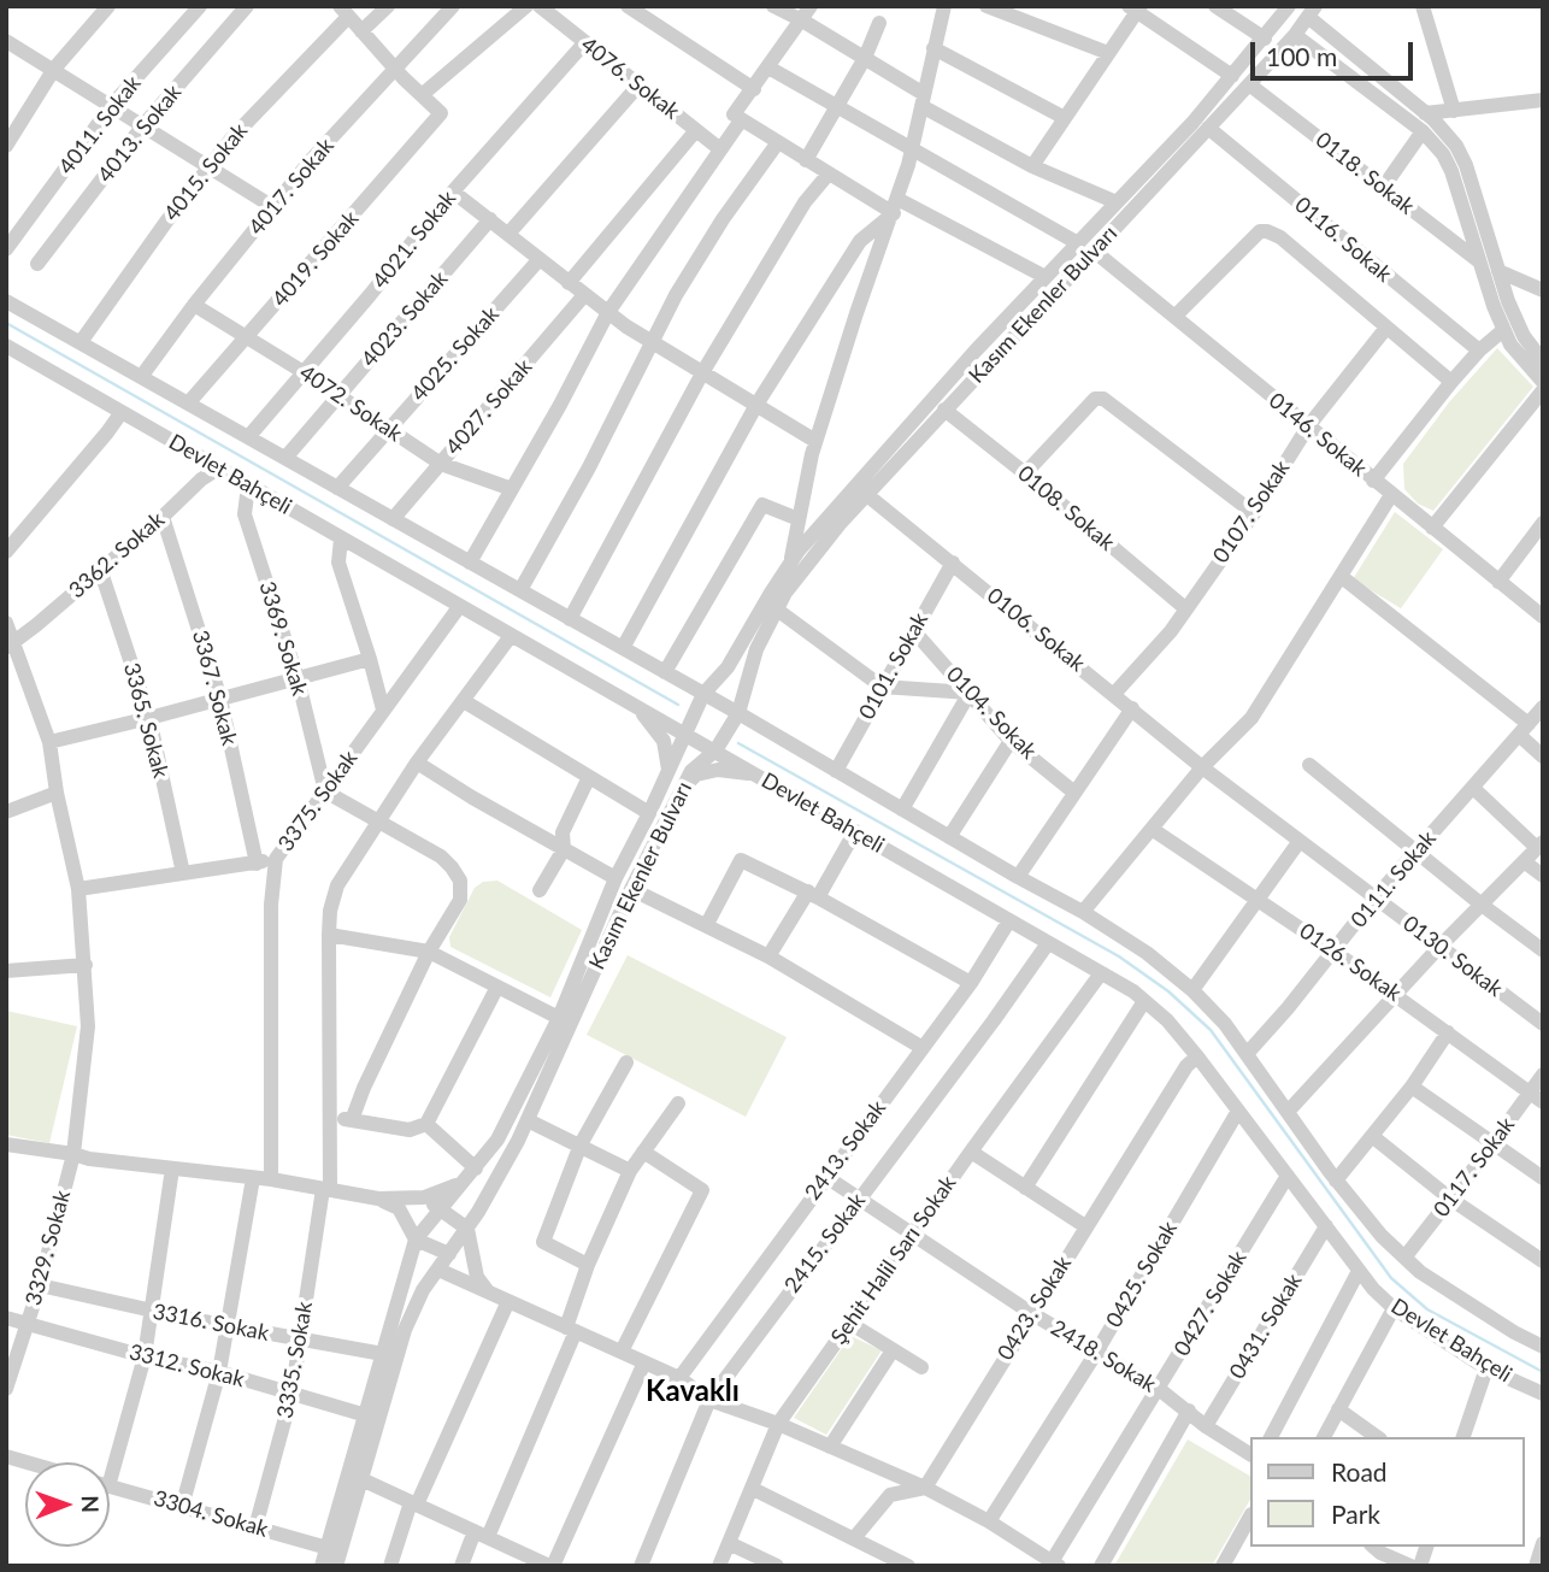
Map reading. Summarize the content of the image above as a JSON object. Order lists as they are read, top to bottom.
{
  "streets": {
    "street": [
      "4076. Sokak",
      "4011. Sokak",
      "4013. Sokak",
      "4015. Sokak",
      "0118. Sokak",
      "4017. Sokak",
      "4021. Sokak",
      "0116. Sokak",
      "4019. Sokak",
      "Kasım Ekenler Bulvarı",
      "4023. Sokak",
      "4025. Sokak",
      "4072. Sokak",
      "4027. Sokak",
      "0146. Sokak",
      "Devlet Bahçeli",
      "0108. Sokak",
      "0107. Sokak",
      "3362. Sokak",
      "0106. Sokak",
      "3369. Sokak",
      "0101. Sokak",
      "3367. Sokak",
      "0104. Sokak",
      "3365. Sokak",
      "3375. Sokak",
      "0111. Sokak",
      "0130. Sokak",
      "0126. Sokak",
      "2413. Sokak",
      "0117. Sokak",
      "2415. Sokak",
      "3329. Sokak",
      "Şehit Halil Sarı Sokak",
      "0425. Sokak",
      "0427. Sokak",
      "0423. Sokak",
      "3316. Sokak",
      "0431. Sokak",
      "2418. Sokak",
      "3335. Sokak",
      "3312. Sokak",
      "3304. Sokak"
    ]
  },
  "crossings": [
    ["4076. Sokak", "4021. Sokak"],
    ["4015. Sokak", "Devlet Bahçeli"],
    ["0118. Sokak", "Kasım Ekenler Bulvarı"],
    ["4017. Sokak", "4072. Sokak"],
    ["4017. Sokak", "Devlet Bahçeli"],
    ["4021. Sokak", "4072. Sokak"],
    ["4021. Sokak", "Devlet Bahçeli"],
    ["0116. Sokak", "Kasım Ekenler Bulvarı"],
    ["4019. Sokak", "4072. Sokak"],
    ["4019. Sokak", "Devlet Bahçeli"],
    ["Kasım Ekenler Bulvarı", "0146. Sokak"],
    ["Kasım Ekenler Bulvarı", "Devlet Bahçeli"],
    ["Kasım Ekenler Bulvarı", "0108. Sokak"],
    ["Kasım Ekenler Bulvarı", "0106. Sokak"],
    ["Kasım Ekenler Bulvarı", "3316. Sokak"],
    ["Kasım Ekenler Bulvarı", "3312. Sokak"],
    ["Kasım Ekenler Bulvarı", "3304. Sokak"],
    ["4023. Sokak", "4072. Sokak"],
    ["4023. Sokak", "Devlet Bahçeli"],
    ["4025. Sokak", "4072. Sokak"],
    ["4025. Sokak", "Devlet Bahçeli"],
    ["4072. Sokak", "4027. Sokak"],
    ["4027. Sokak", "Devlet Bahçeli"],
    ["0146. Sokak", "0107. Sokak"],
    ["Devlet Bahçeli", "3362. Sokak"],
    ["Devlet Bahçeli", "3369. Sokak"],
    ["Devlet Bahçeli", "0101. Sokak"],
    ["Devlet Bahçeli", "3375. Sokak"],
    ["Devlet Bahçeli", "0111. Sokak"],
    ["Devlet Bahçeli", "2413. Sokak"],
    ["Devlet Bahçeli", "0117. Sokak"],
    ["Devlet Bahçeli", "2415. Sokak"],
    ["Devlet Bahçeli", "Şehit Halil Sarı Sokak"],
    ["Devlet Bahçeli", "0425. Sokak"],
    ["Devlet Bahçeli", "0427. Sokak"],
    ["Devlet Bahçeli", "0423. Sokak"],
    ["Devlet Bahçeli", "0431. Sokak"],
    ["Devlet Bahçeli", "3335. Sokak"],
    ["0108. Sokak", "0107. Sokak"],
    ["0107. Sokak", "0106. Sokak"],
    ["3362. Sokak", "3367. Sokak"],
    ["3362. Sokak", "3365. Sokak"],
    ["3362. Sokak", "3329. Sokak"],
    ["0106. Sokak", "0101. Sokak"],
    ["0106. Sokak", "0130. Sokak"],
    ["3369. Sokak", "3375. Sokak"],
    ["0101. Sokak", "0104. Sokak"],
    ["0111. Sokak", "0130. Sokak"],
    ["0111. Sokak", "0126. Sokak"],
    ["0126. Sokak", "0117. Sokak"],
    ["2413. Sokak", "2418. Sokak"],
    ["2415. Sokak", "2418. Sokak"],
    ["3329. Sokak", "3316. Sokak"],
    ["3329. Sokak", "3312. Sokak"],
    ["Şehit Halil Sarı Sokak", "2418. Sokak"],
    ["0425. Sokak", "2418. Sokak"],
    ["0427. Sokak", "2418. Sokak"],
    ["0423. Sokak", "2418. Sokak"],
    ["3316. Sokak", "3335. Sokak"],
    ["0431. Sokak", "2418. Sokak"],
    ["3335. Sokak", "3312. Sokak"],
    ["3335. Sokak", "3304. Sokak"]
  ],
  "districts": ["Kavaklı"],
  "legend": ["Road", "Park"],
  "scale_bar": "100 m",
  "north": "right"
}
